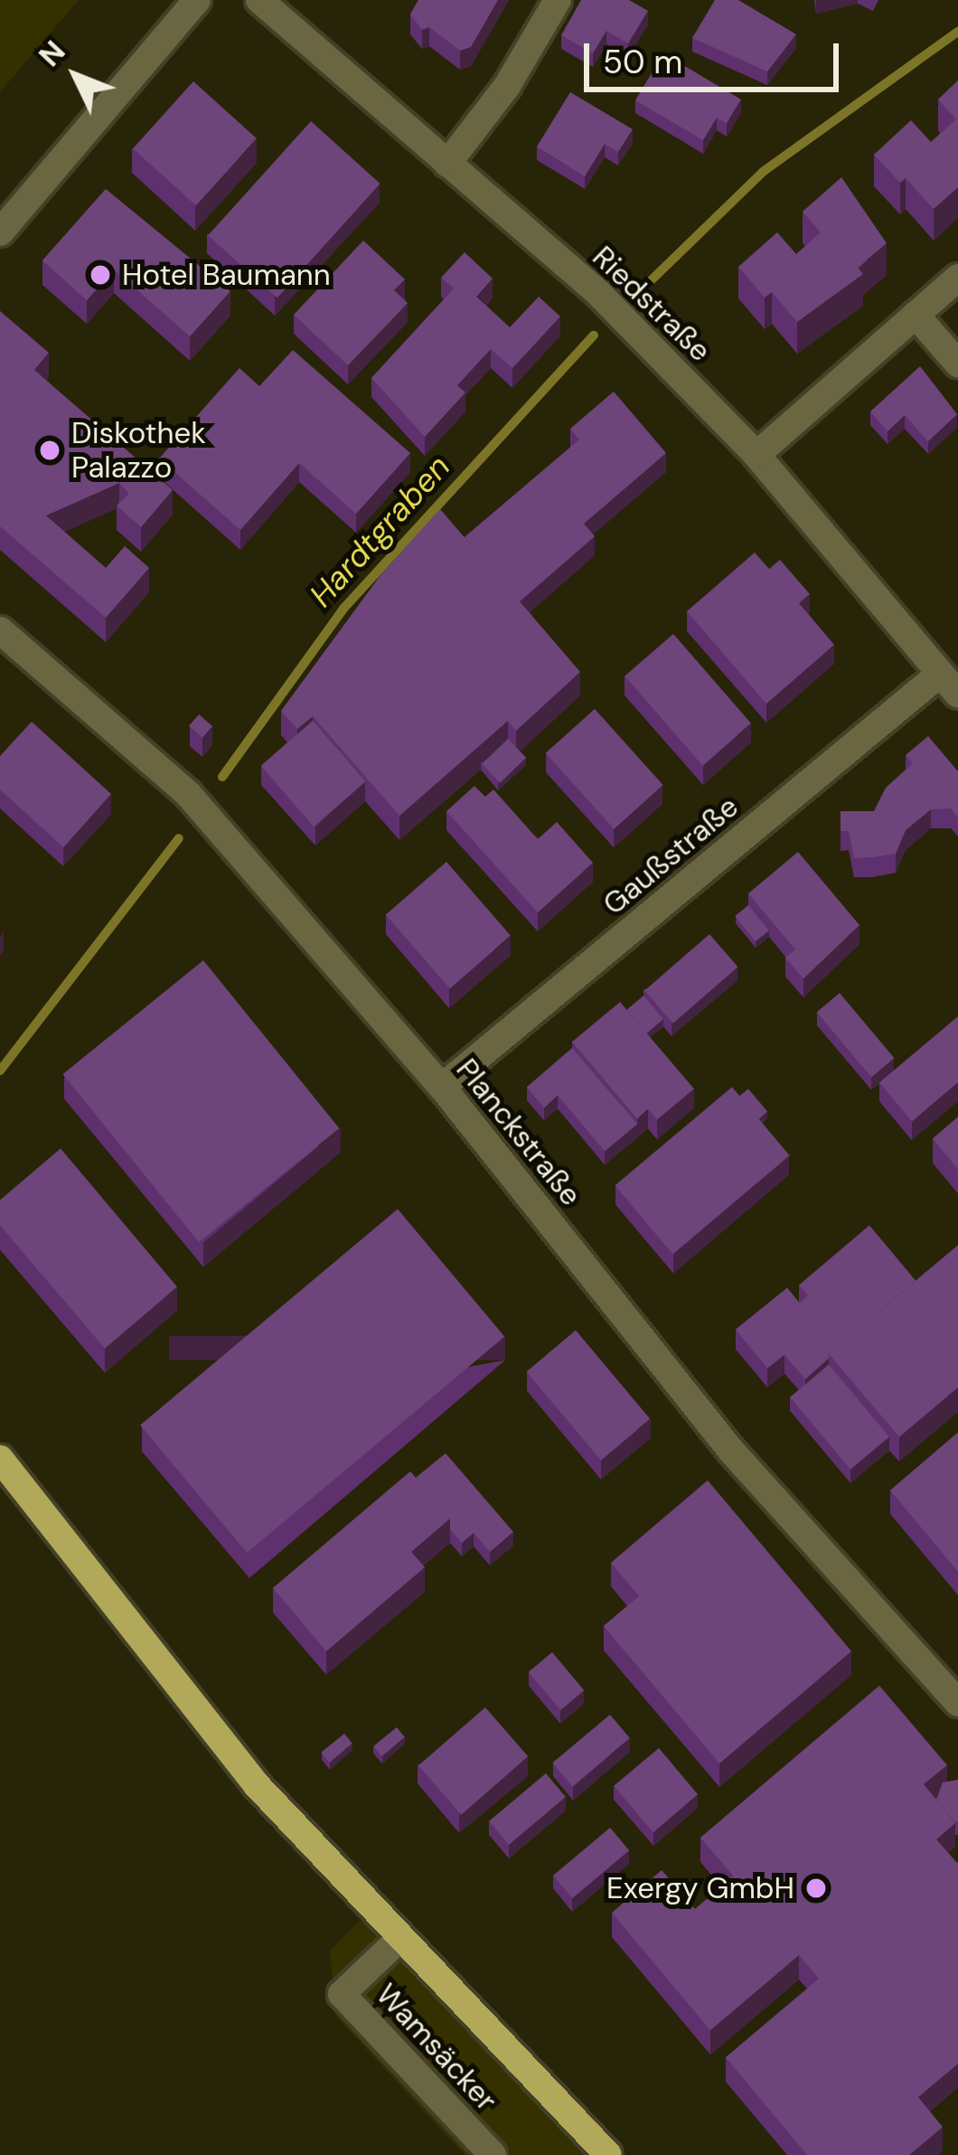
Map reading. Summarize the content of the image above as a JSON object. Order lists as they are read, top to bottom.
{
  "streets": {
    "street": [
      "Riedstraße",
      "Gaußstraße",
      "Planckstraße",
      "Wamsäcker"
    ]
  },
  "crossings": [
    ["Riedstraße", "Gaußstraße"],
    ["Gaußstraße", "Planckstraße"]
  ],
  "water": ["Hardtgraben"],
  "places": ["Hotel Baumann", "Diskothek Palazzo", "Exergy GmbH"],
  "scale_bar": "50 m",
  "north": "top left"
}
